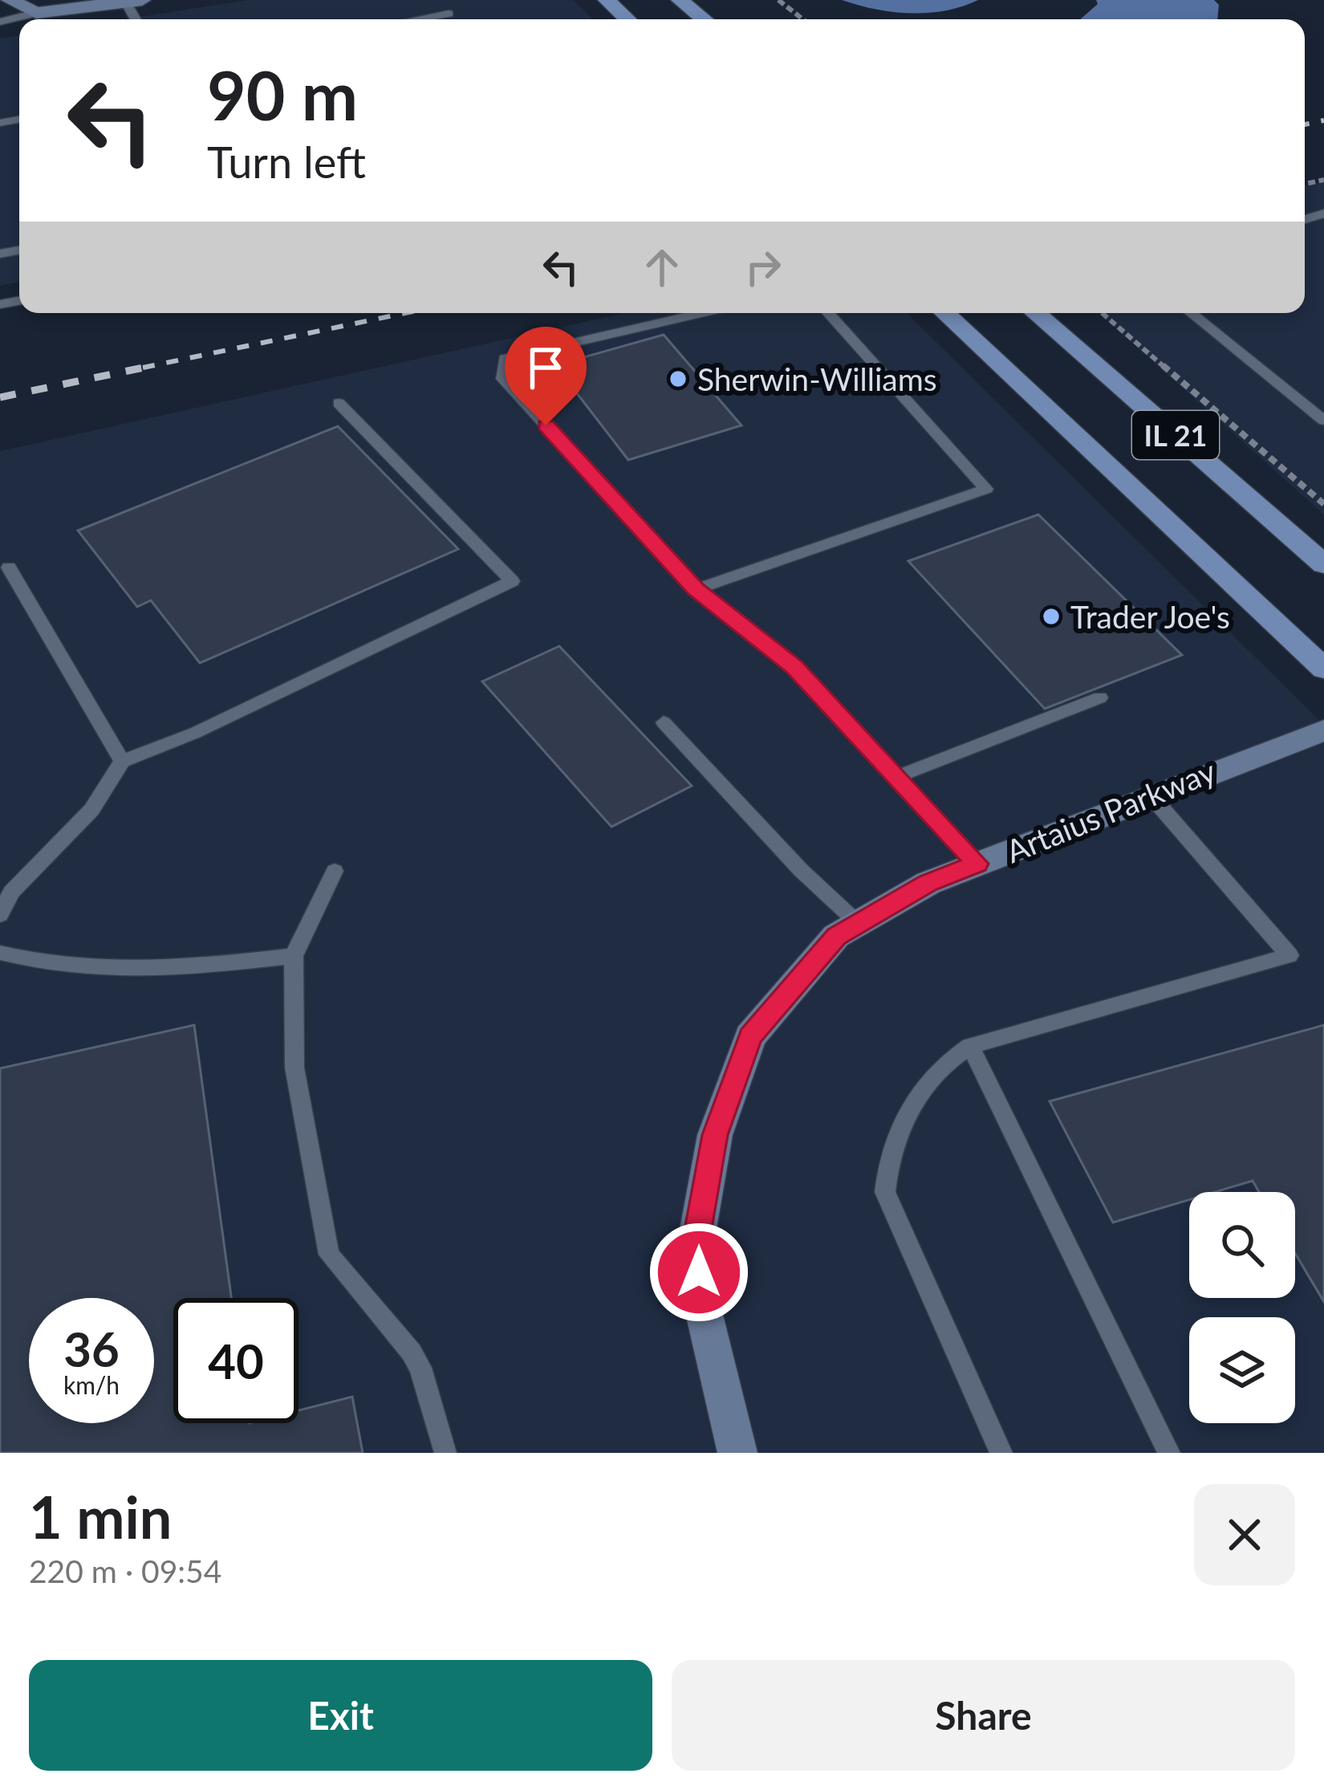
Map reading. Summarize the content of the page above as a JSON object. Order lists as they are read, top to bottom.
{
  "streets": {
    "main road": ["IL 21"],
    "street": ["Artaius Parkway"]
  },
  "places": ["Sherwin-Williams", "Trader Joe's"],
  "page": {
    "turn": ["90 m", "Turn left"],
    "speed": "36 km/h",
    "limit": "40",
    "heading": ["1 min", "220 m · 09:54"],
    "buttons": ["Exit", "Share"]
  }
}
